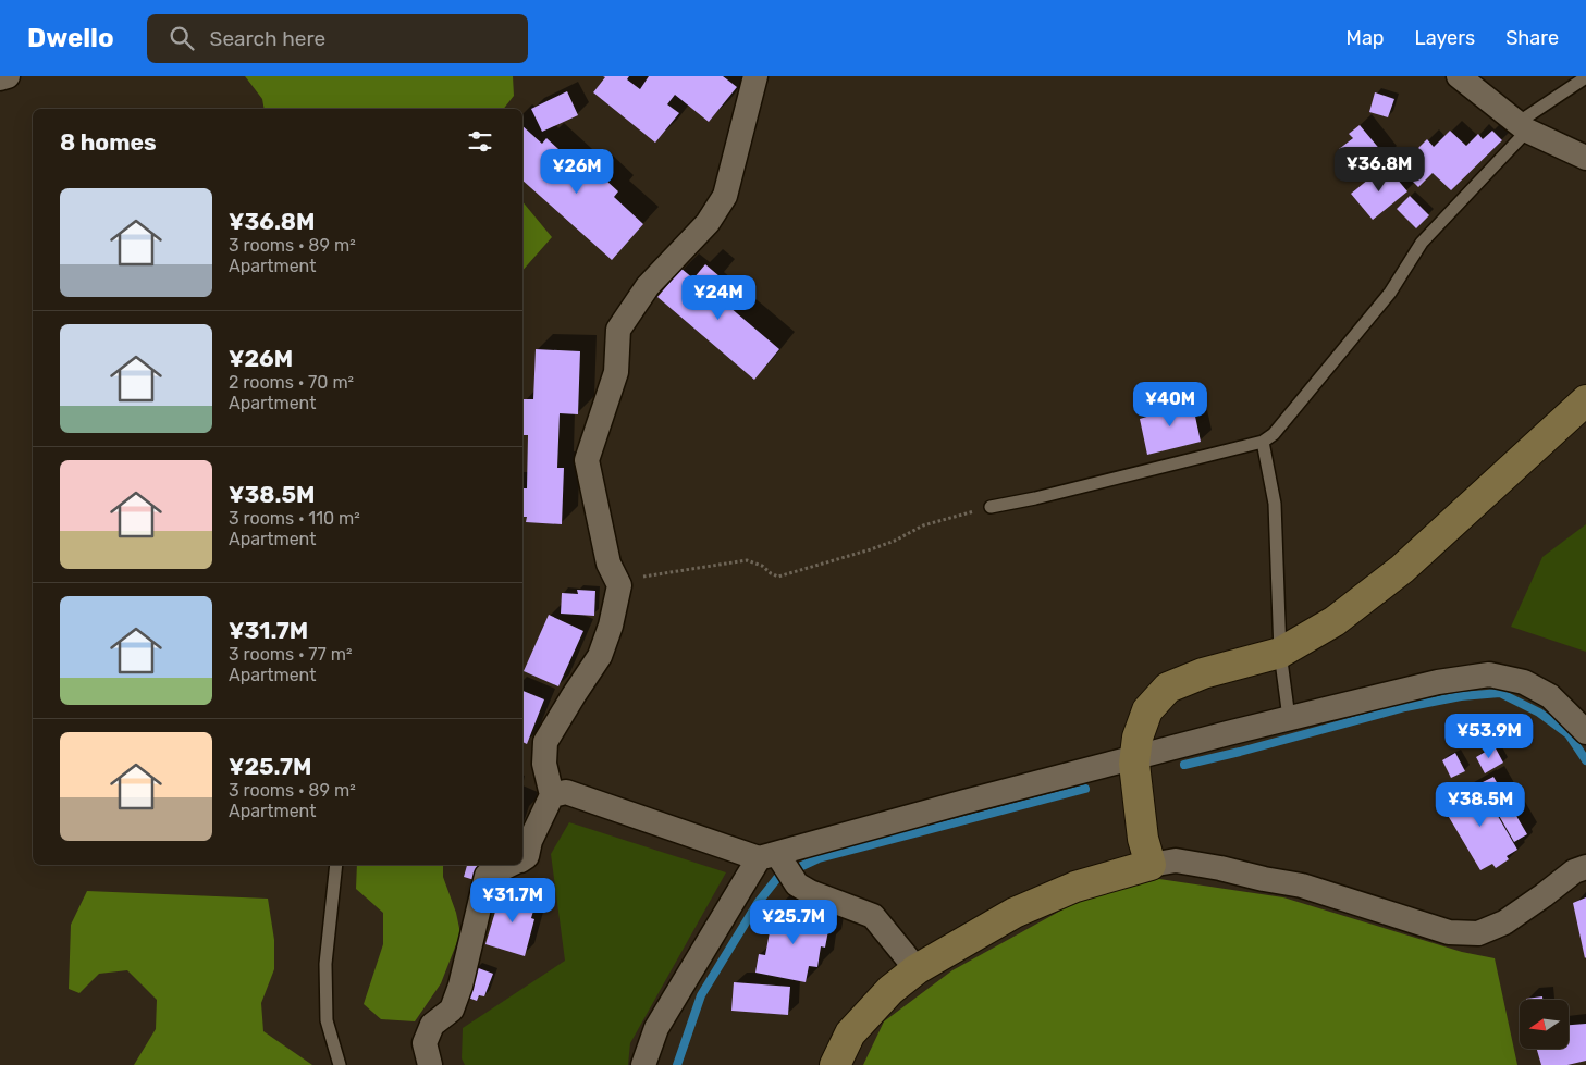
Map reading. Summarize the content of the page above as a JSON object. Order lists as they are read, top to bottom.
{
  "north": "left",
  "page": {
    "header": "Dwello",
    "search": "Search here",
    "nav": ["Map", "Layers", "Share"],
    "heading": "8 homes",
    "price": [
      "¥36.8M",
      "¥26M",
      "¥24M",
      "¥40M",
      "¥53.9M",
      "¥38.5M",
      "¥31.7M",
      "¥25.7M"
    ],
    "list": [
      {
        "name": "¥36.8M",
        "note": "3 rooms · 89 m² · Apartment"
      },
      {
        "name": "¥26M",
        "note": "2 rooms · 70 m² · Apartment"
      },
      {
        "name": "¥38.5M",
        "note": "3 rooms · 110 m² · Apartment"
      },
      {
        "name": "¥31.7M",
        "note": "3 rooms · 77 m² · Apartment"
      },
      {
        "name": "¥25.7M",
        "note": "3 rooms · 89 m² · Apartment"
      }
    ]
  }
}
